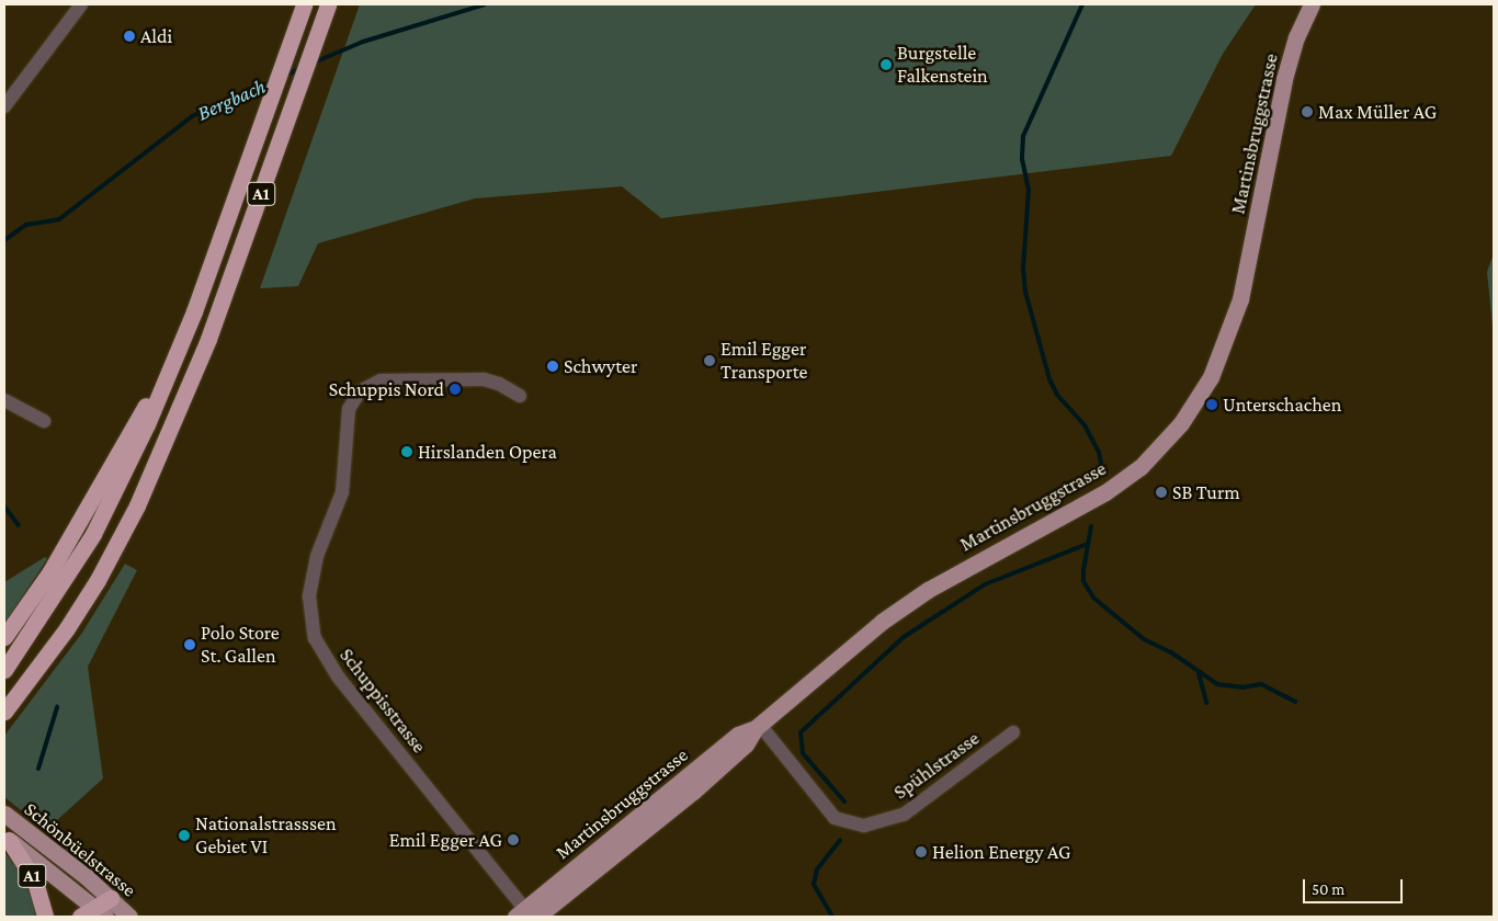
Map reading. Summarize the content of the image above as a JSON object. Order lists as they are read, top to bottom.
{
  "streets": {
    "highway": ["A1"],
    "main road": ["Martinsbruggstrasse", "Schönbüelstrasse"],
    "street": ["Schuppisstrasse", "Spühlstrasse"]
  },
  "crossings": [
    ["Martinsbruggstrasse", "Schuppisstrasse"],
    ["Martinsbruggstrasse", "Spühlstrasse"],
    ["A1", "Schönbüelstrasse"]
  ],
  "water": ["Bergbach"],
  "places": [
    "Aldi",
    "Burgstelle Falkenstein",
    "Max Müller AG",
    "Emil Egger Transporte",
    "Schwyter",
    "Schuppis Nord",
    "Unterschachen",
    "Hirslanden Opera",
    "SB Turm",
    "Polo Store St. Gallen",
    "Nationalstrasssen Gebiet VI",
    "Emil Egger AG",
    "Helion Energy AG"
  ],
  "scale_bar": "50 m"
}
